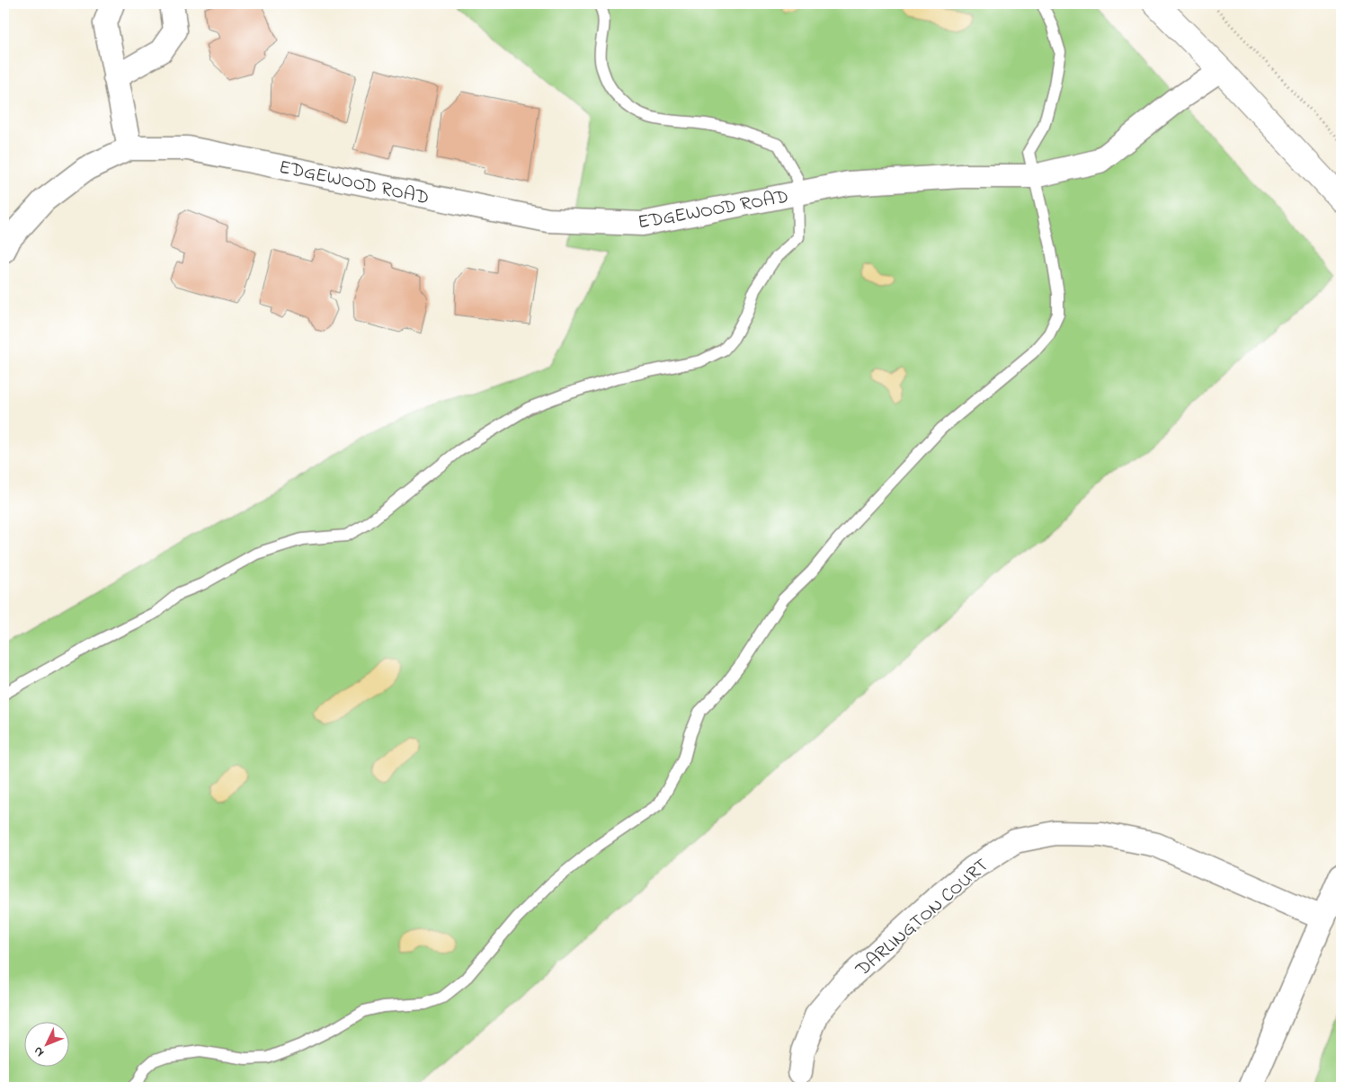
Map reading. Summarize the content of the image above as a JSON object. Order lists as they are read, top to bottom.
{
  "streets": {
    "street": ["EDGEWOOD ROAD", "DARLINGTON COURT"]
  },
  "north": "bottom left"
}
